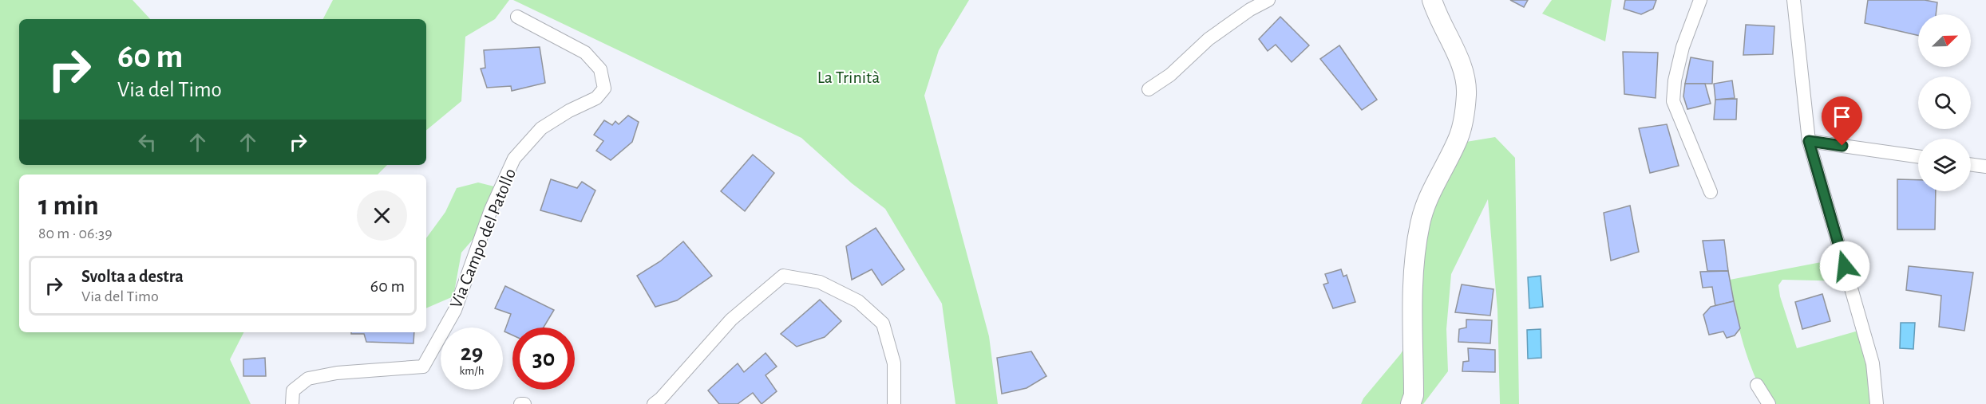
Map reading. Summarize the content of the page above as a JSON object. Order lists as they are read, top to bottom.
{
  "streets": {
    "street": ["Via Campo del Patollo"]
  },
  "parks": ["La Trinità"],
  "north": "top right",
  "page": {
    "turn": ["60 m", "Via del Timo"],
    "heading": ["1 min", "80 m · 06:39"],
    "list": [
      {
        "name": "Svolta a destra",
        "note": "Via del Timo",
        "value": "60 m"
      }
    ],
    "speed": "29 km/h",
    "limit": "30"
  }
}
